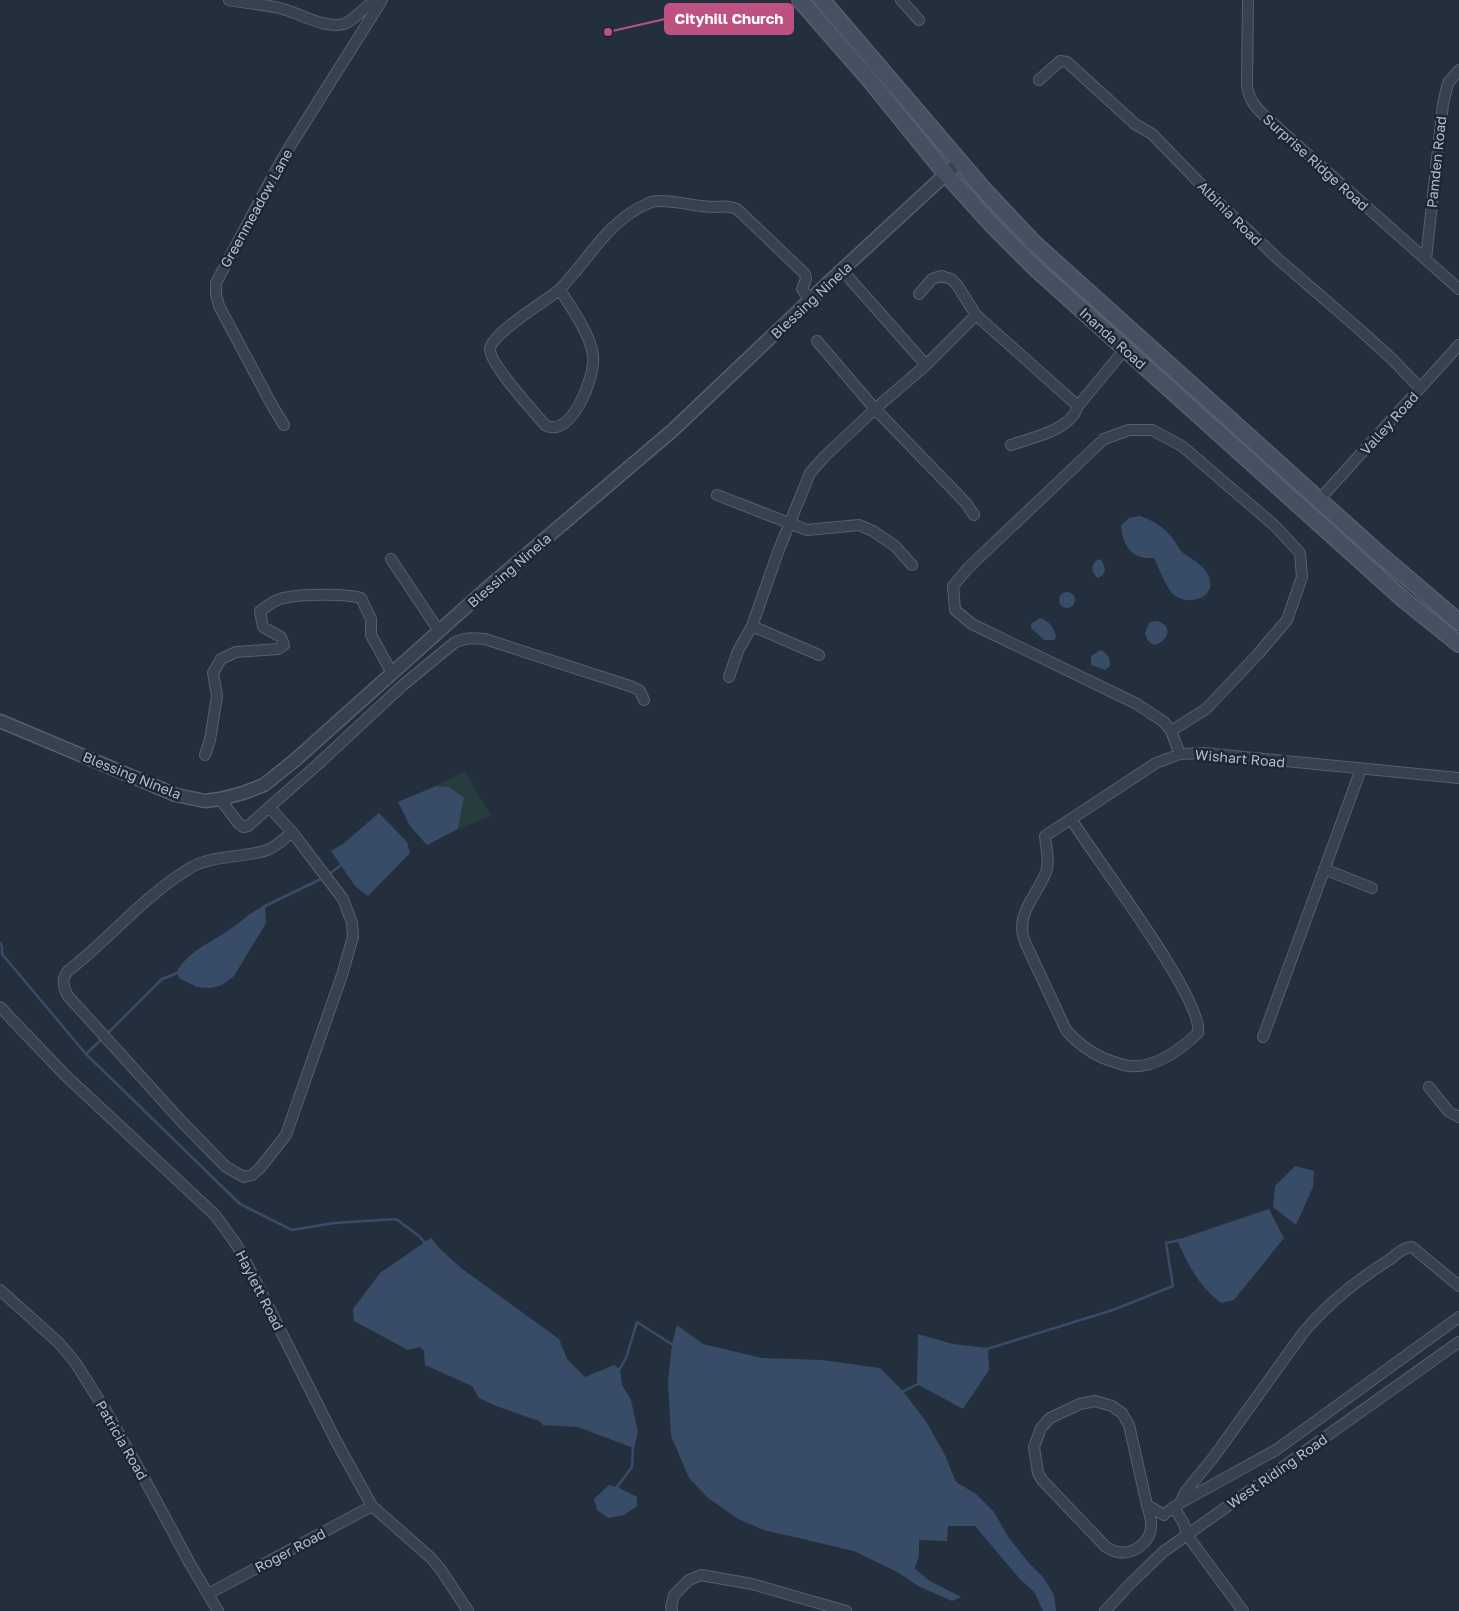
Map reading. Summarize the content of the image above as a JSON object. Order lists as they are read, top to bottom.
{
  "streets": {
    "main road": ["Inanda Road"],
    "street": [
      "Surprise Ridge Road",
      "Pamden Road",
      "Greenmeadow Lane",
      "Albinia Road",
      "Blessing Ninela",
      "Valley Road",
      "Wishart Road",
      "Haylett Road",
      "Patricia Road",
      "West Riding Road",
      "Roger Road"
    ]
  },
  "crossings": [
    ["Surprise Ridge Road", "Pamden Road"],
    ["Albinia Road", "Valley Road"],
    ["Blessing Ninela", "Inanda Road"],
    ["Inanda Road", "Valley Road"],
    ["Haylett Road", "Roger Road"],
    ["Patricia Road", "Roger Road"]
  ],
  "places": ["Cityhill Church"]
}
